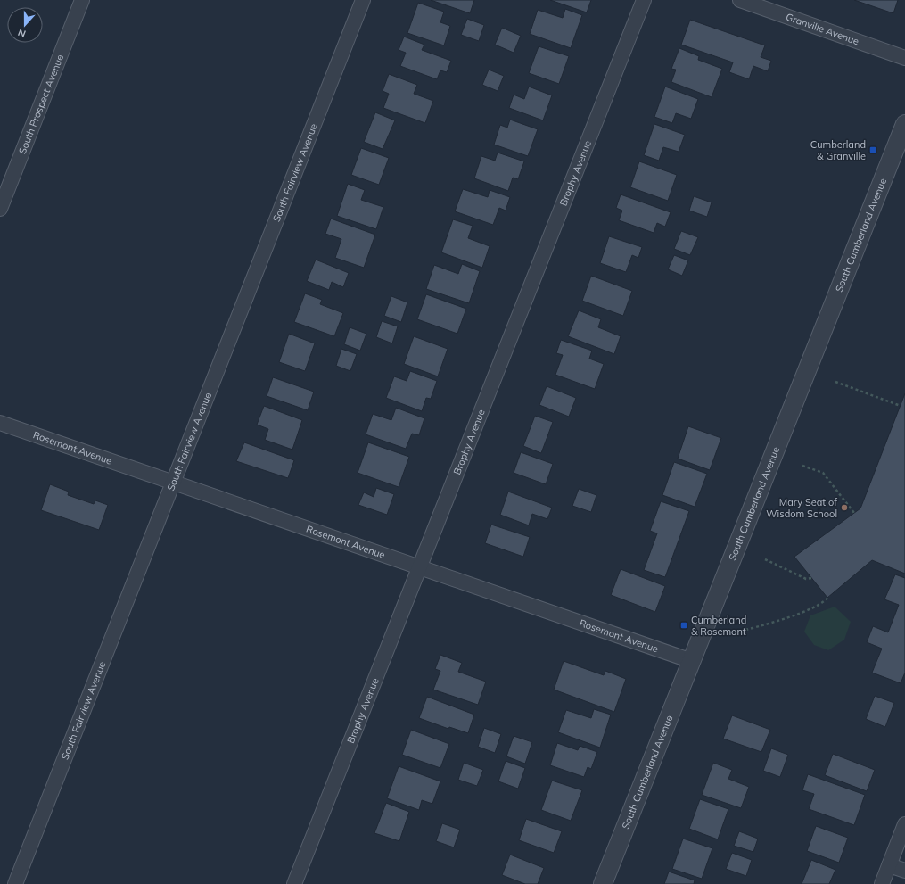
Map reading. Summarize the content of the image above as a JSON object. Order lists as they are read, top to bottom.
{
  "streets": {
    "street": [
      "Granville Avenue",
      "South Prospect Avenue",
      "South Fairview Avenue",
      "Brophy Avenue",
      "South Cumberland Avenue",
      "Rosemont Avenue"
    ]
  },
  "crossings": [
    ["South Fairview Avenue", "Rosemont Avenue"],
    ["Brophy Avenue", "Rosemont Avenue"],
    ["South Cumberland Avenue", "Rosemont Avenue"]
  ],
  "places": {
    "transit": ["Cumberland & Granville", "Cumberland & Rosemont"],
    "other": ["Mary Seat of Wisdom School"]
  },
  "north": "bottom"
}
